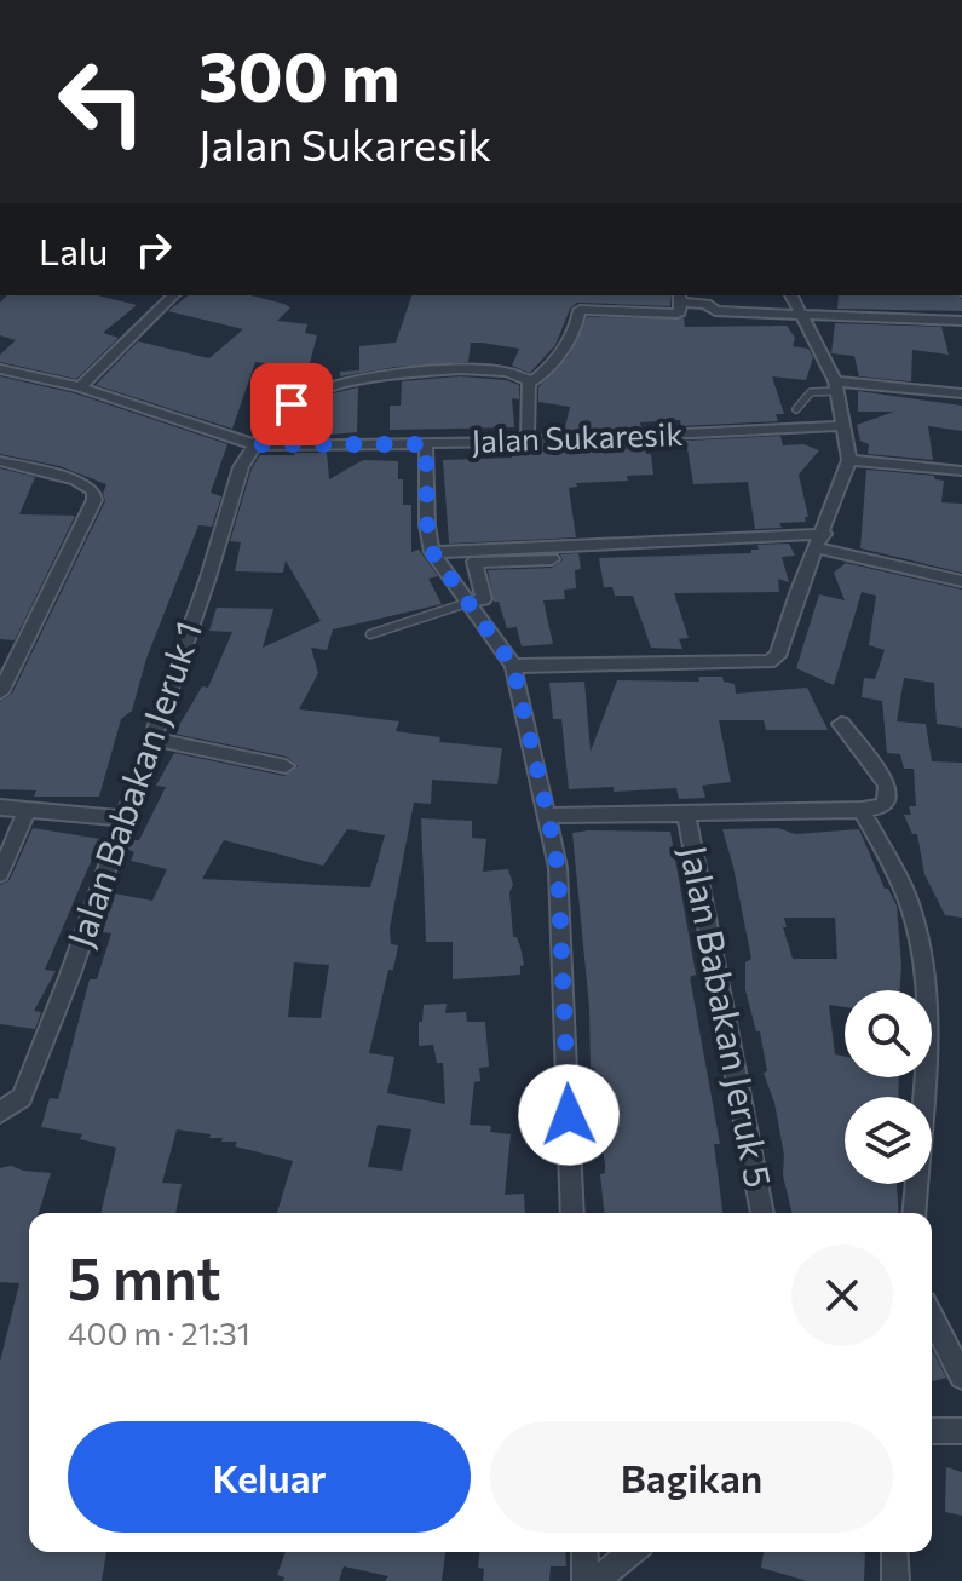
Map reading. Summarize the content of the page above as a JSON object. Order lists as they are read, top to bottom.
{
  "streets": {
    "street": ["Jalan Sukaresik", "Jalan Babakan Jeruk 1", "Jalan Babakan Jeruk 5"]
  },
  "crossings": [
    ["Jalan Sukaresik", "Jalan Babakan Jeruk 1"]
  ],
  "page": {
    "turn": ["300 m", "Jalan Sukaresik"],
    "then": "Lalu",
    "heading": ["5 mnt", "400 m · 21:31"],
    "buttons": ["Keluar", "Bagikan"]
  }
}
